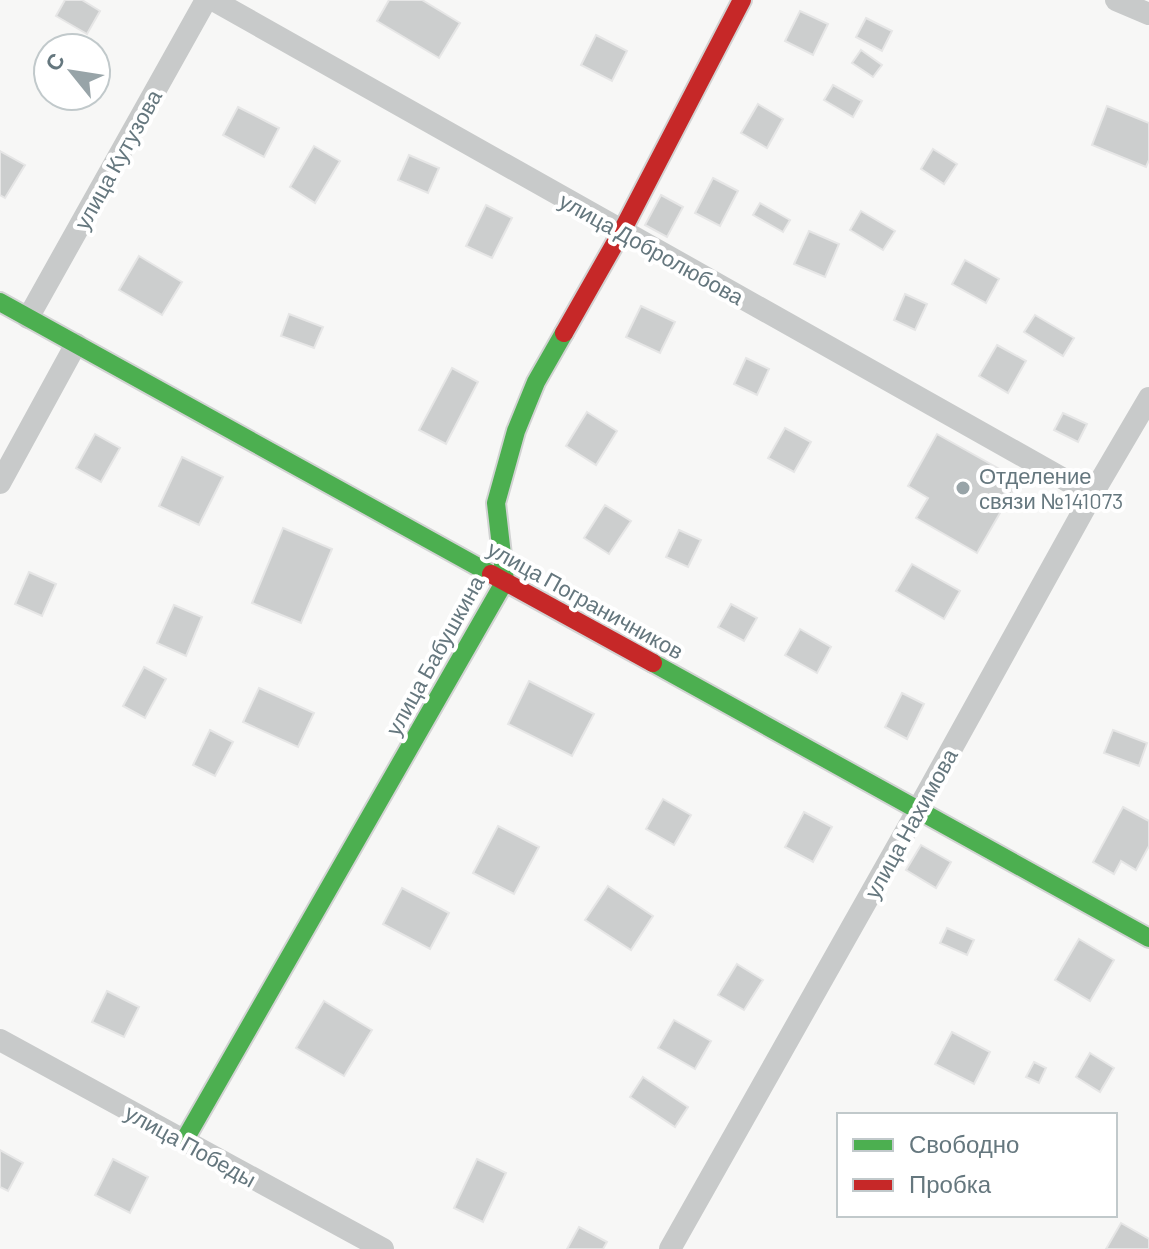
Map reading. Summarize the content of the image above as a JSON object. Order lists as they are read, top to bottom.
{
  "streets": {
    "street": [
      "улица Кутузова",
      "улица Добролюбова",
      "улица Пограничников",
      "улица Бабушкина",
      "улица Нахимова",
      "улица Победы"
    ]
  },
  "crossings": [
    ["улица Кутузова", "улица Пограничников"],
    ["улица Добролюбова", "улица Бабушкина"],
    ["улица Добролюбова", "улица Нахимова"],
    ["улица Пограничников", "улица Бабушкина"],
    ["улица Пограничников", "улица Нахимова"],
    ["улица Бабушкина", "улица Победы"]
  ],
  "places": ["Отделение связи №141073"],
  "legend": ["Свободно", "Пробка"],
  "north": "top left"
}
